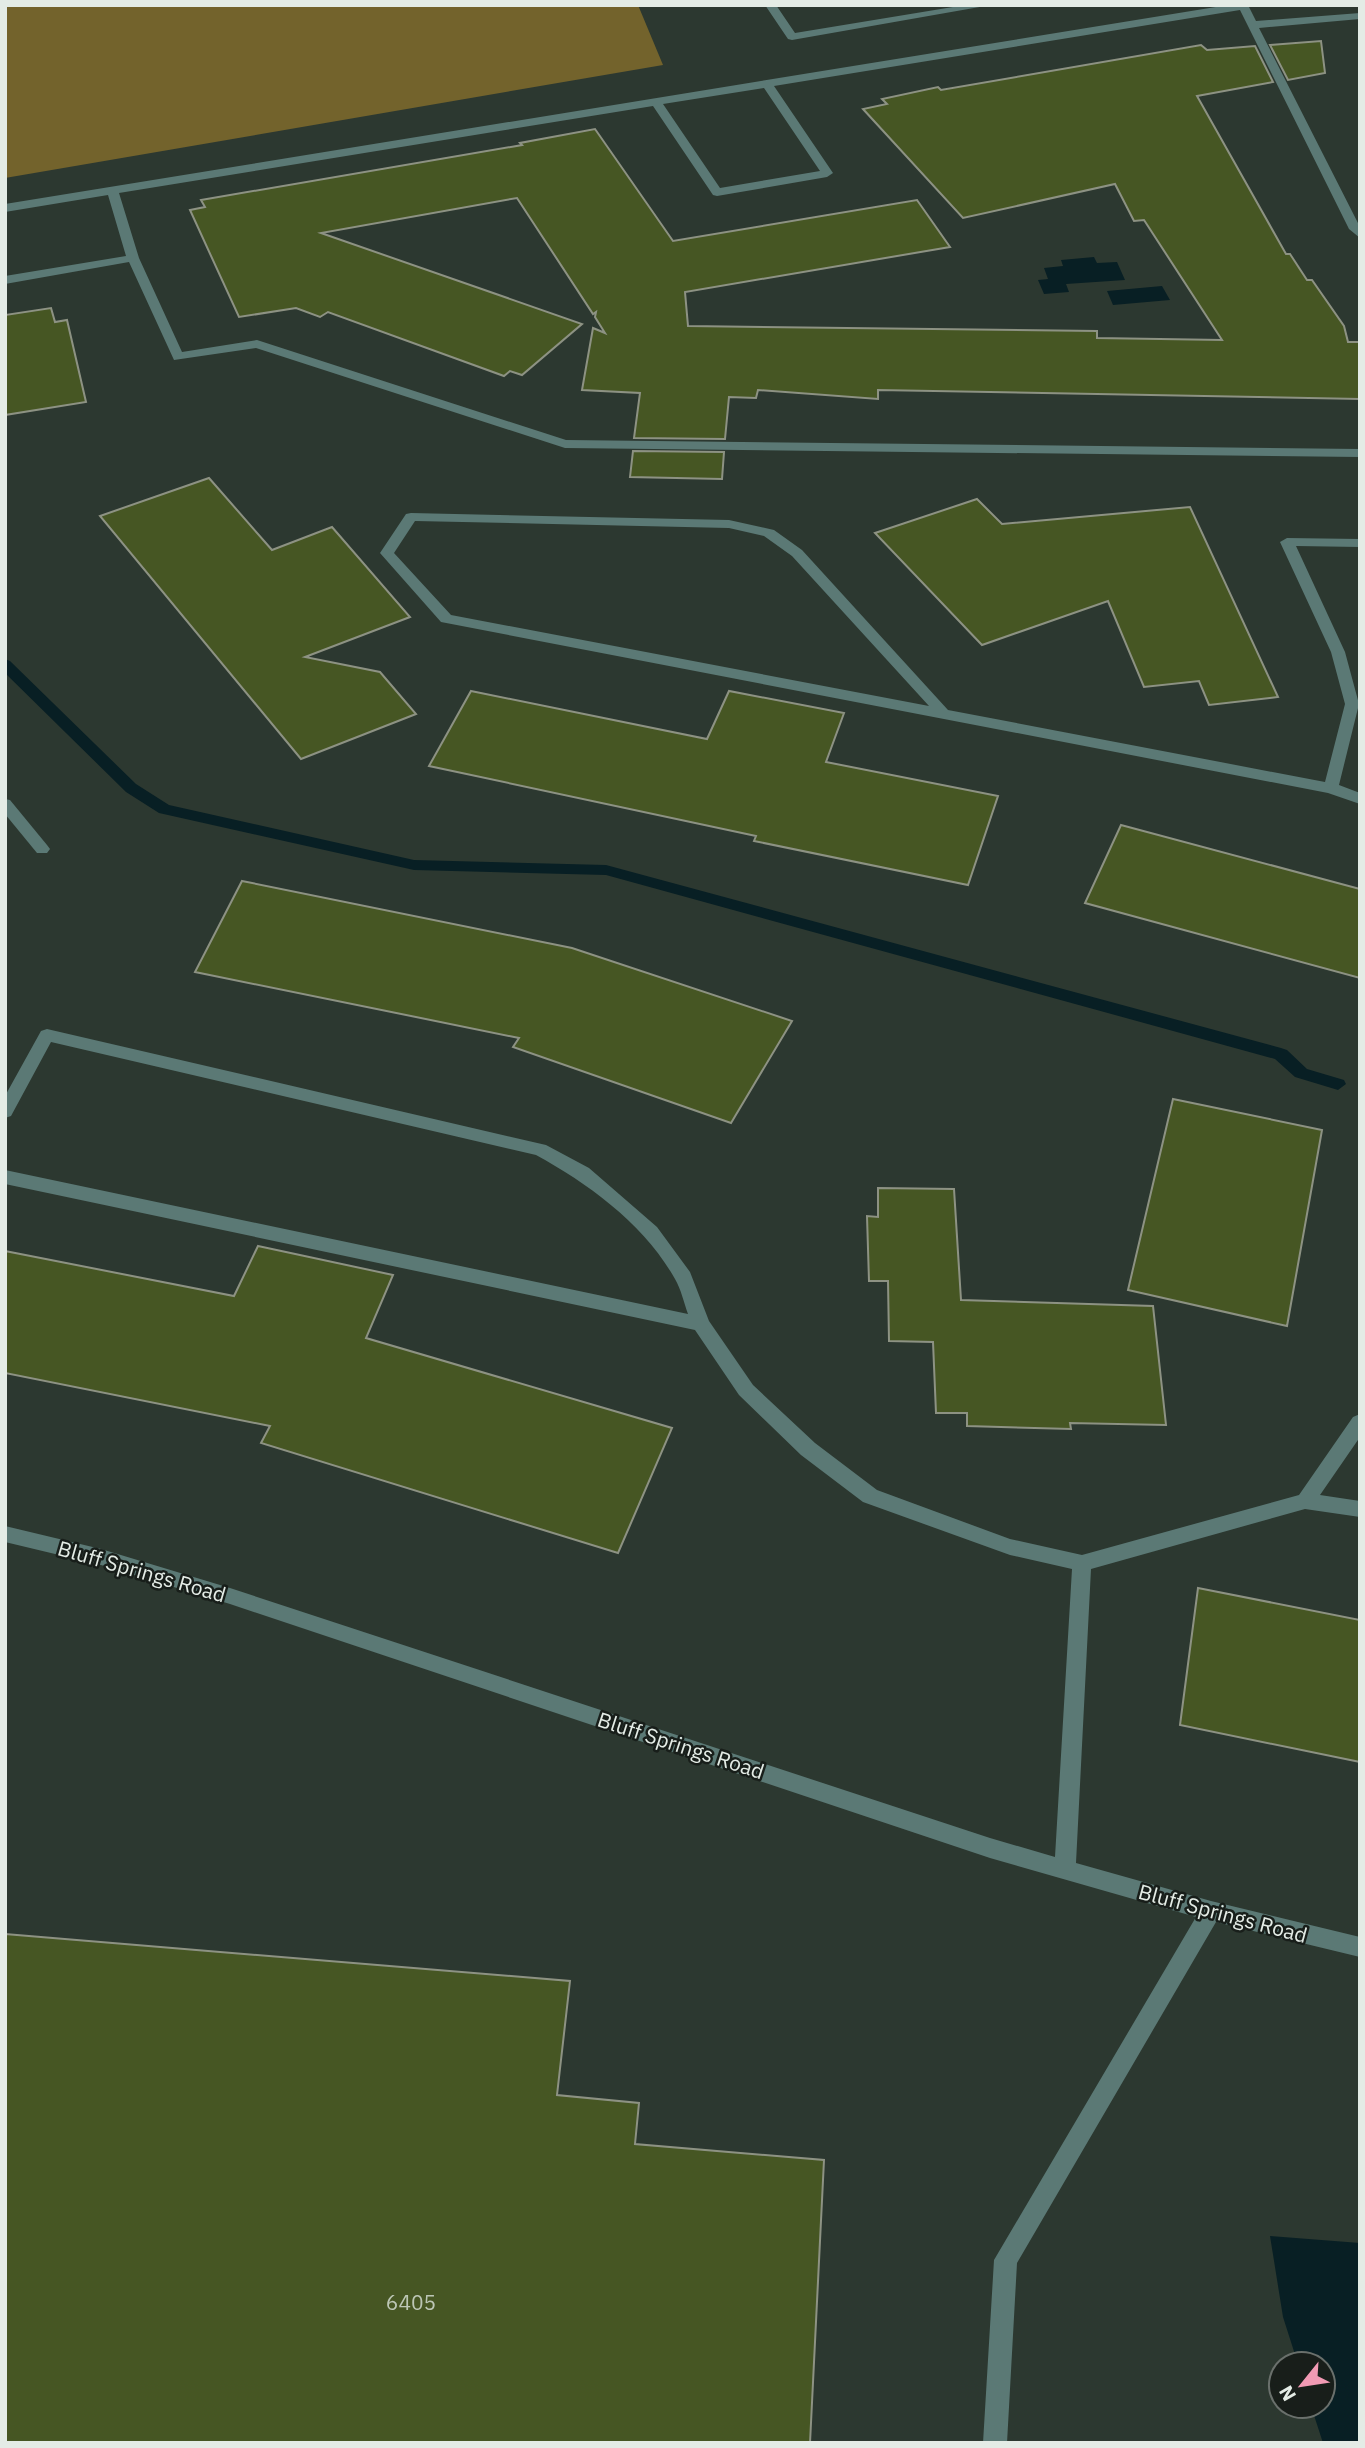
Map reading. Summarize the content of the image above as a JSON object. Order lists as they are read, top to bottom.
{
  "streets": {
    "street": ["Bluff Springs Road"]
  },
  "house_numbers": ["6405"],
  "north": "bottom left"
}
